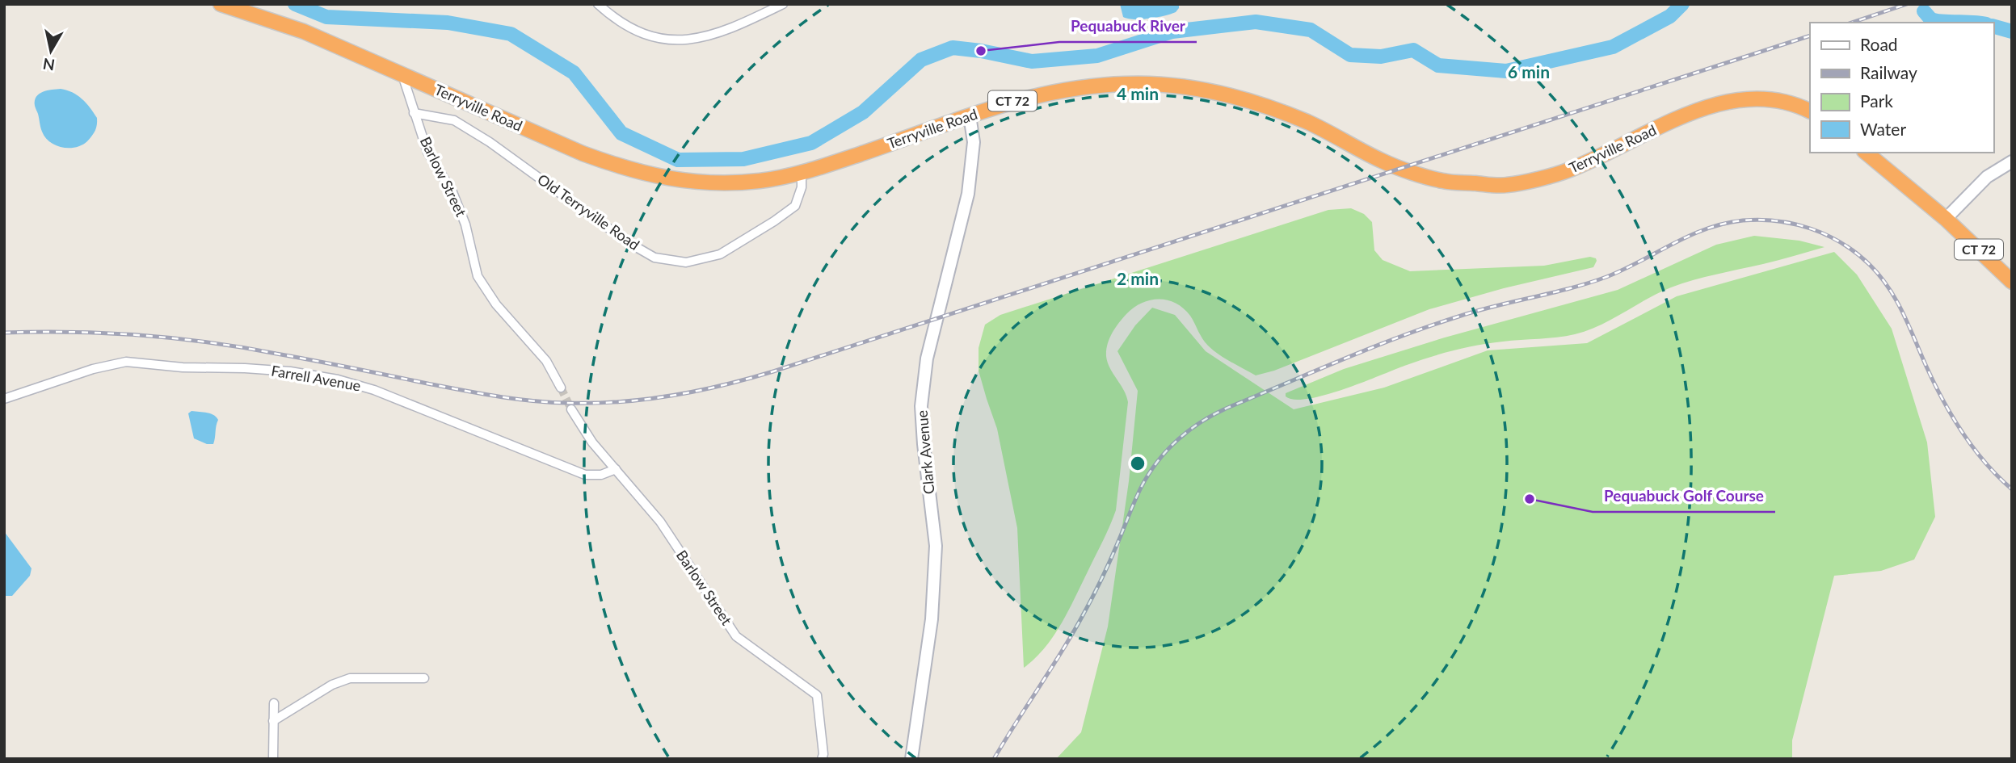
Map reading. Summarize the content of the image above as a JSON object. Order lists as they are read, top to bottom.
{
  "streets": {
    "highway": ["CT 72", "Terryville Road"],
    "main road": ["Clark Avenue"],
    "street": ["Barlow Street", "Old Terryville Road", "Farrell Avenue"]
  },
  "crossings": [
    ["Terryville Road", "Barlow Street"],
    ["Terryville Road", "Old Terryville Road"],
    ["Terryville Road", "Clark Avenue"],
    ["Barlow Street", "Old Terryville Road"],
    ["Barlow Street", "Farrell Avenue"]
  ],
  "places": ["Pequabuck River", "Pequabuck Golf Course"],
  "legend": [
    "Road",
    "Railway",
    "Park",
    "Water"
  ],
  "north": "bottom",
  "rings": ["6 min", "4 min", "2 min"]
}
